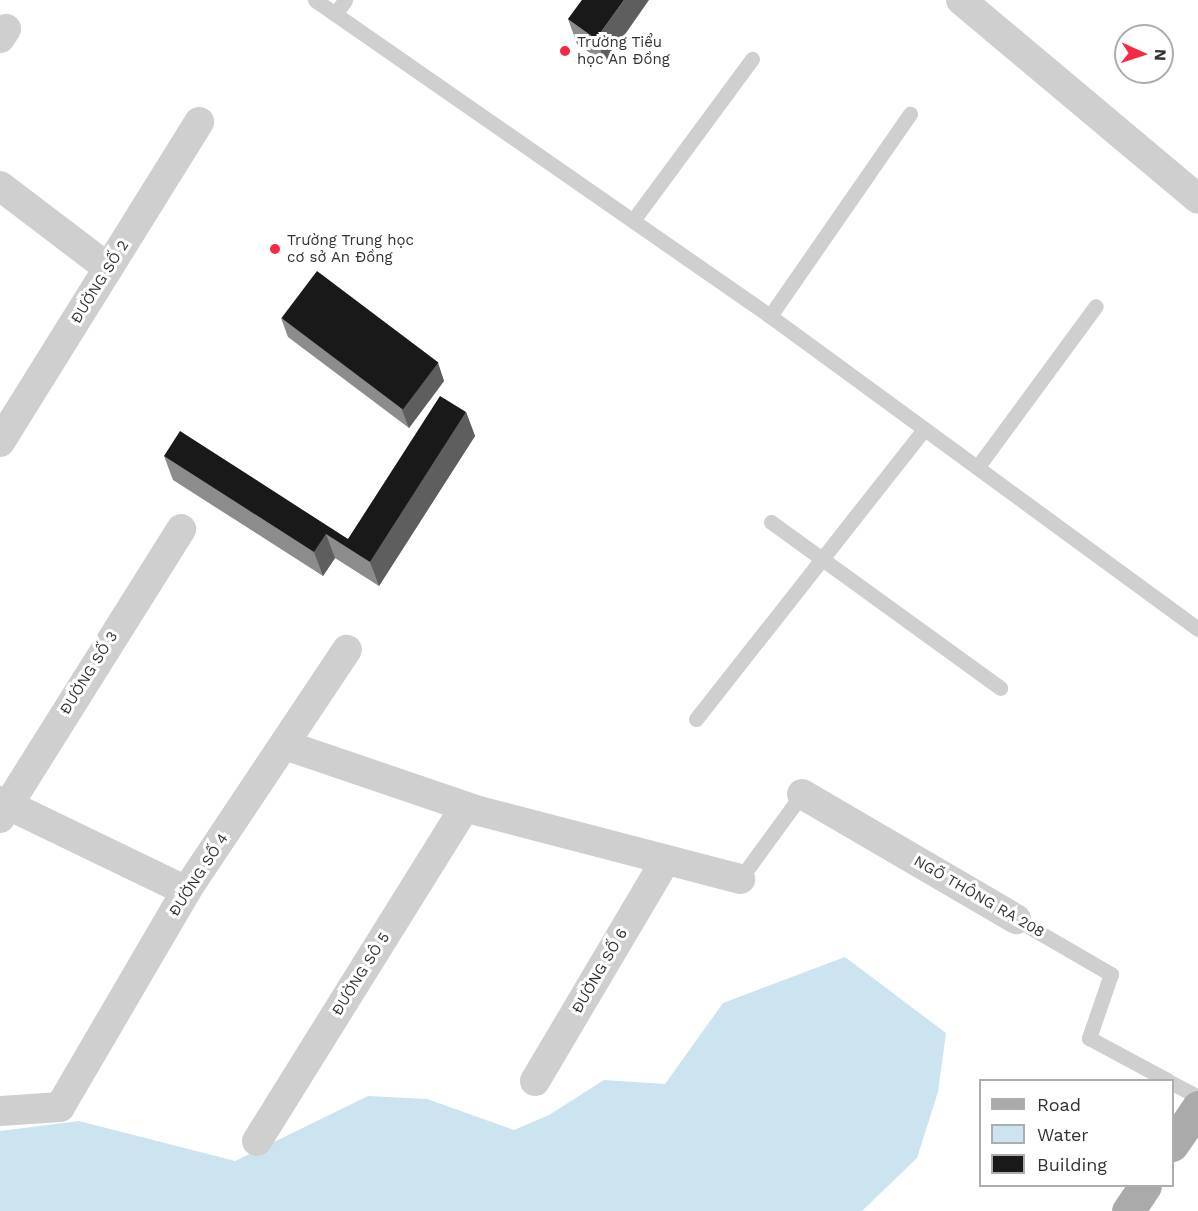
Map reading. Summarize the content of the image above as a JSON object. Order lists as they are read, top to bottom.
{
  "streets": {
    "street": [
      "ĐƯỜNG SỐ 2",
      "ĐƯỜNG SỐ 3",
      "ĐƯỜNG SỐ 4",
      "NGÕ THÔNG RA 208",
      "ĐƯỜNG SỐ 6",
      "ĐƯỜNG SÔ 5"
    ]
  },
  "places": ["Trường Tiểu học An Đồng", "Trường Trung học cơ sở An Đồng"],
  "legend": ["Road", "Water", "Building"],
  "north": "right"
}
